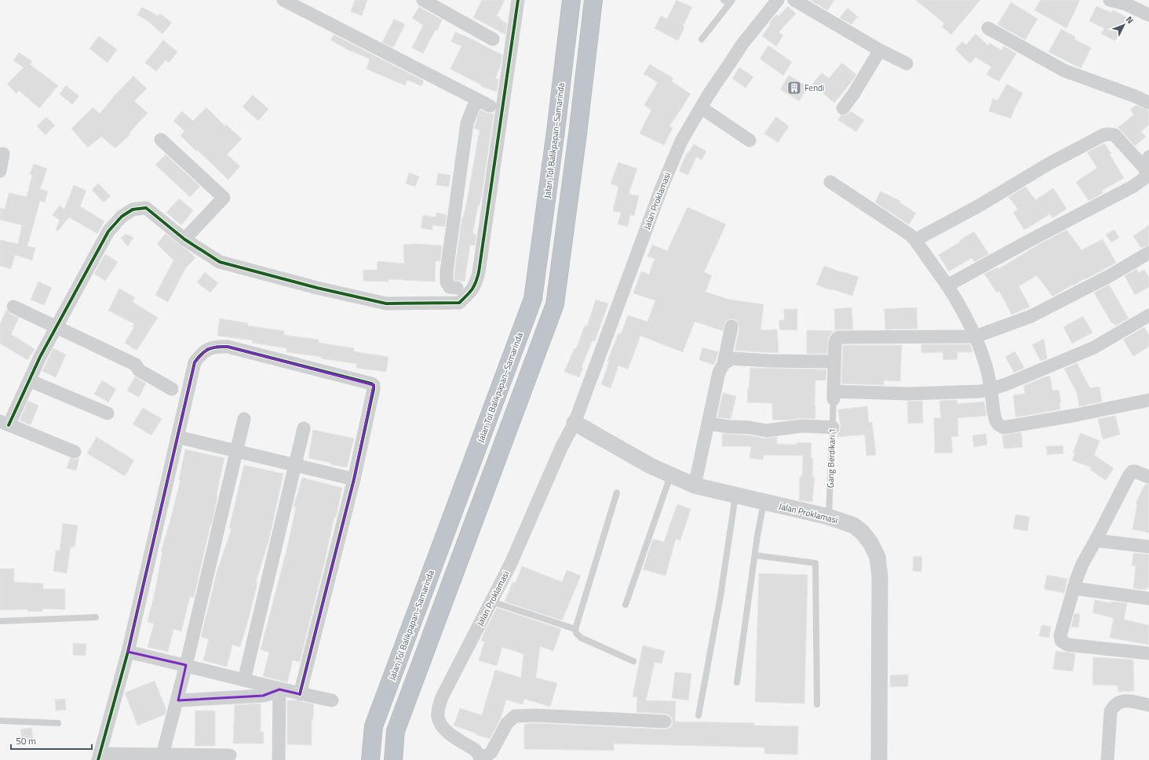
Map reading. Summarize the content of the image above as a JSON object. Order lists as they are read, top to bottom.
{
  "streets": {
    "highway": ["Jalan Tol Balikpapan–Samarinda"],
    "street": ["Jalan Proklamasi"],
    "lane": ["Gang Berdikari 1"]
  },
  "crossings": [
    ["Jalan Proklamasi", "Gang Berdikari 1"]
  ],
  "places": {
    "building": ["Fendi"]
  },
  "scale_bar": "50 m",
  "north": "top right"
}
